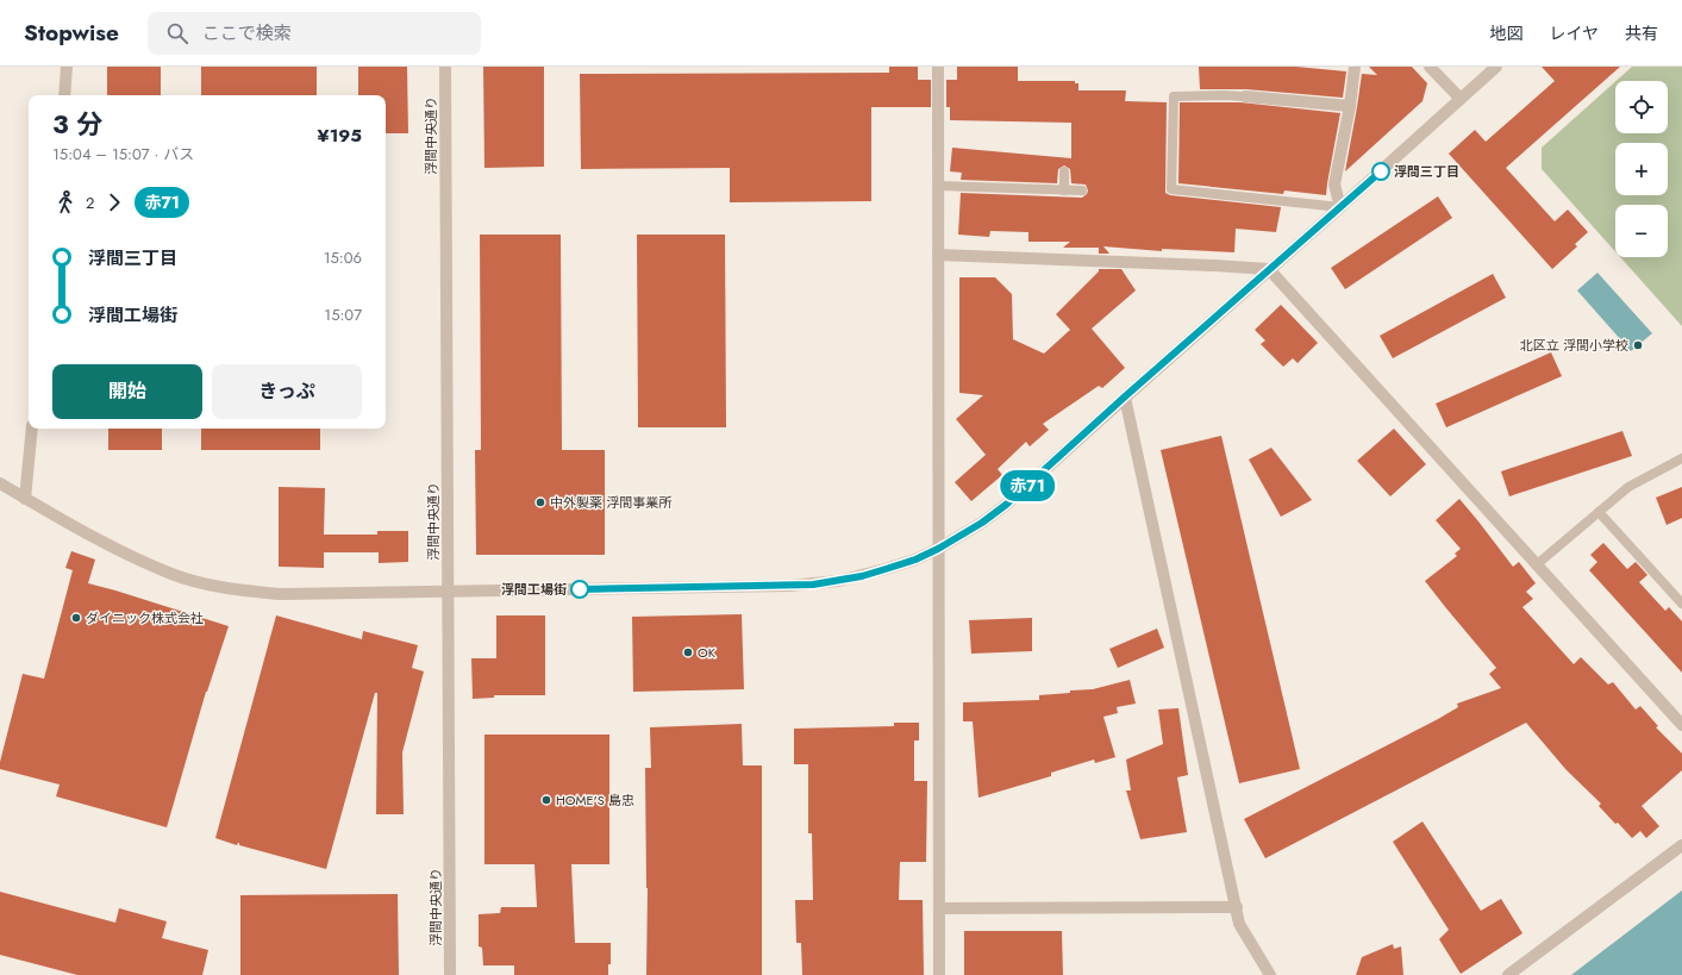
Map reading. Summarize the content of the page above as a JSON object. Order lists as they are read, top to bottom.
{
  "streets": {
    "street": ["浮間中央通り"]
  },
  "places": [
    "浮間三丁目",
    "北区立 浮間小学校",
    "中外製薬 浮間事業所",
    "浮間工場街",
    "ダイニック株式会社",
    "OK",
    "HOME'S 島忠"
  ],
  "lines": ["bus line 赤71"],
  "page": {
    "header": "Stopwise",
    "search": "ここで検索",
    "nav": ["地図", "レイヤ", "共有"],
    "on_map": "赤71",
    "map_buttons": ["+", "−"],
    "heading": ["3 分", "15:04 – 15:07 · バス", "¥195"],
    "legs": ["2", "赤71"],
    "list": [
      {
        "name": "浮間三丁目",
        "value": "15:06"
      },
      {
        "name": "浮間工場街",
        "value": "15:07"
      }
    ],
    "buttons": ["開始", "きっぷ"]
  }
}
